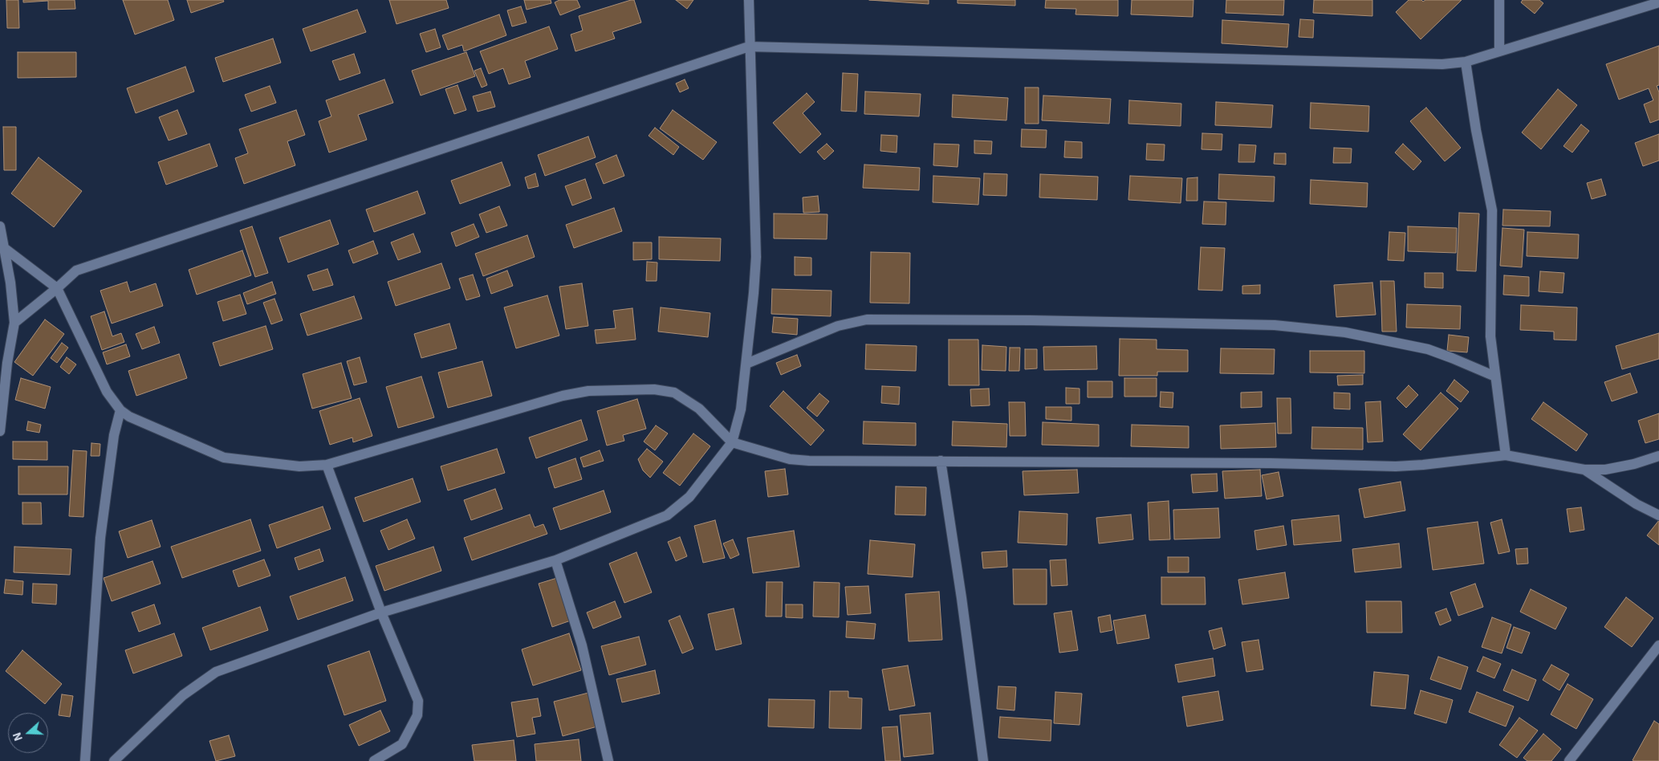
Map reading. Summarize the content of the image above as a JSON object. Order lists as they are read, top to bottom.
{
  "north": "left"
}
